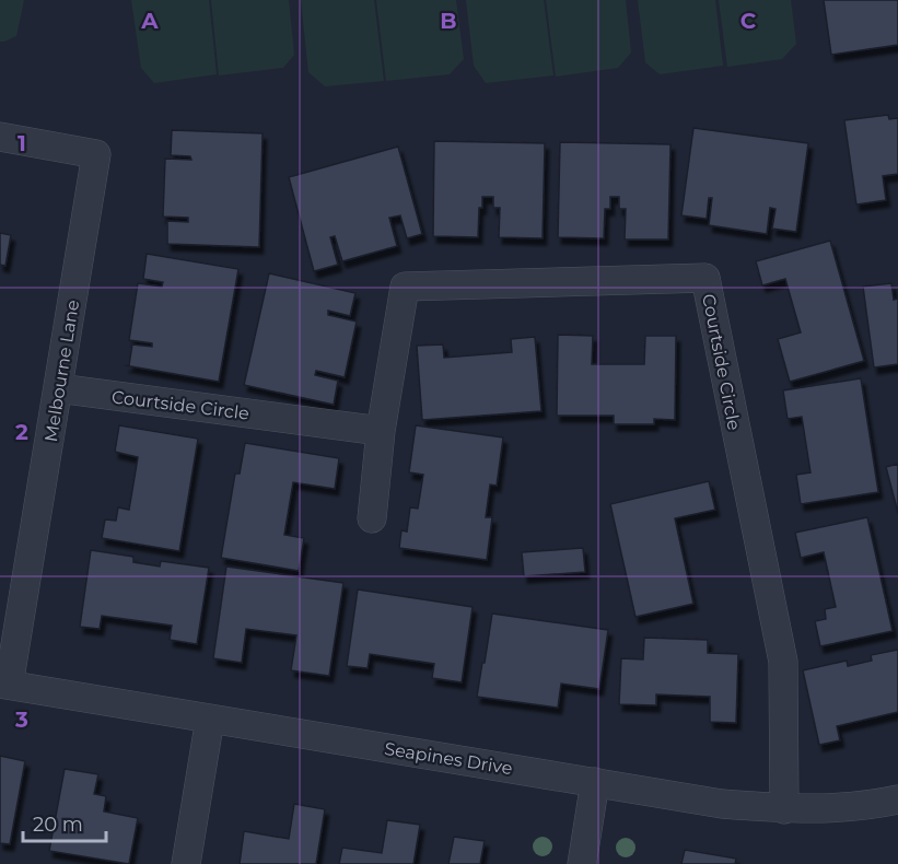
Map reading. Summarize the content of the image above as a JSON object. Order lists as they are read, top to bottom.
{
  "streets": {
    "street": ["Courtside Circle", "Melbourne Lane", "Seapines Drive"]
  },
  "crossings": [
    ["Courtside Circle", "Melbourne Lane"],
    ["Courtside Circle", "Seapines Drive"],
    ["Melbourne Lane", "Seapines Drive"]
  ],
  "scale_bar": "20 m",
  "grid": {
    "columns": ["A", "B", "C"],
    "rows": ["1", "2", "3"]
  }
}
